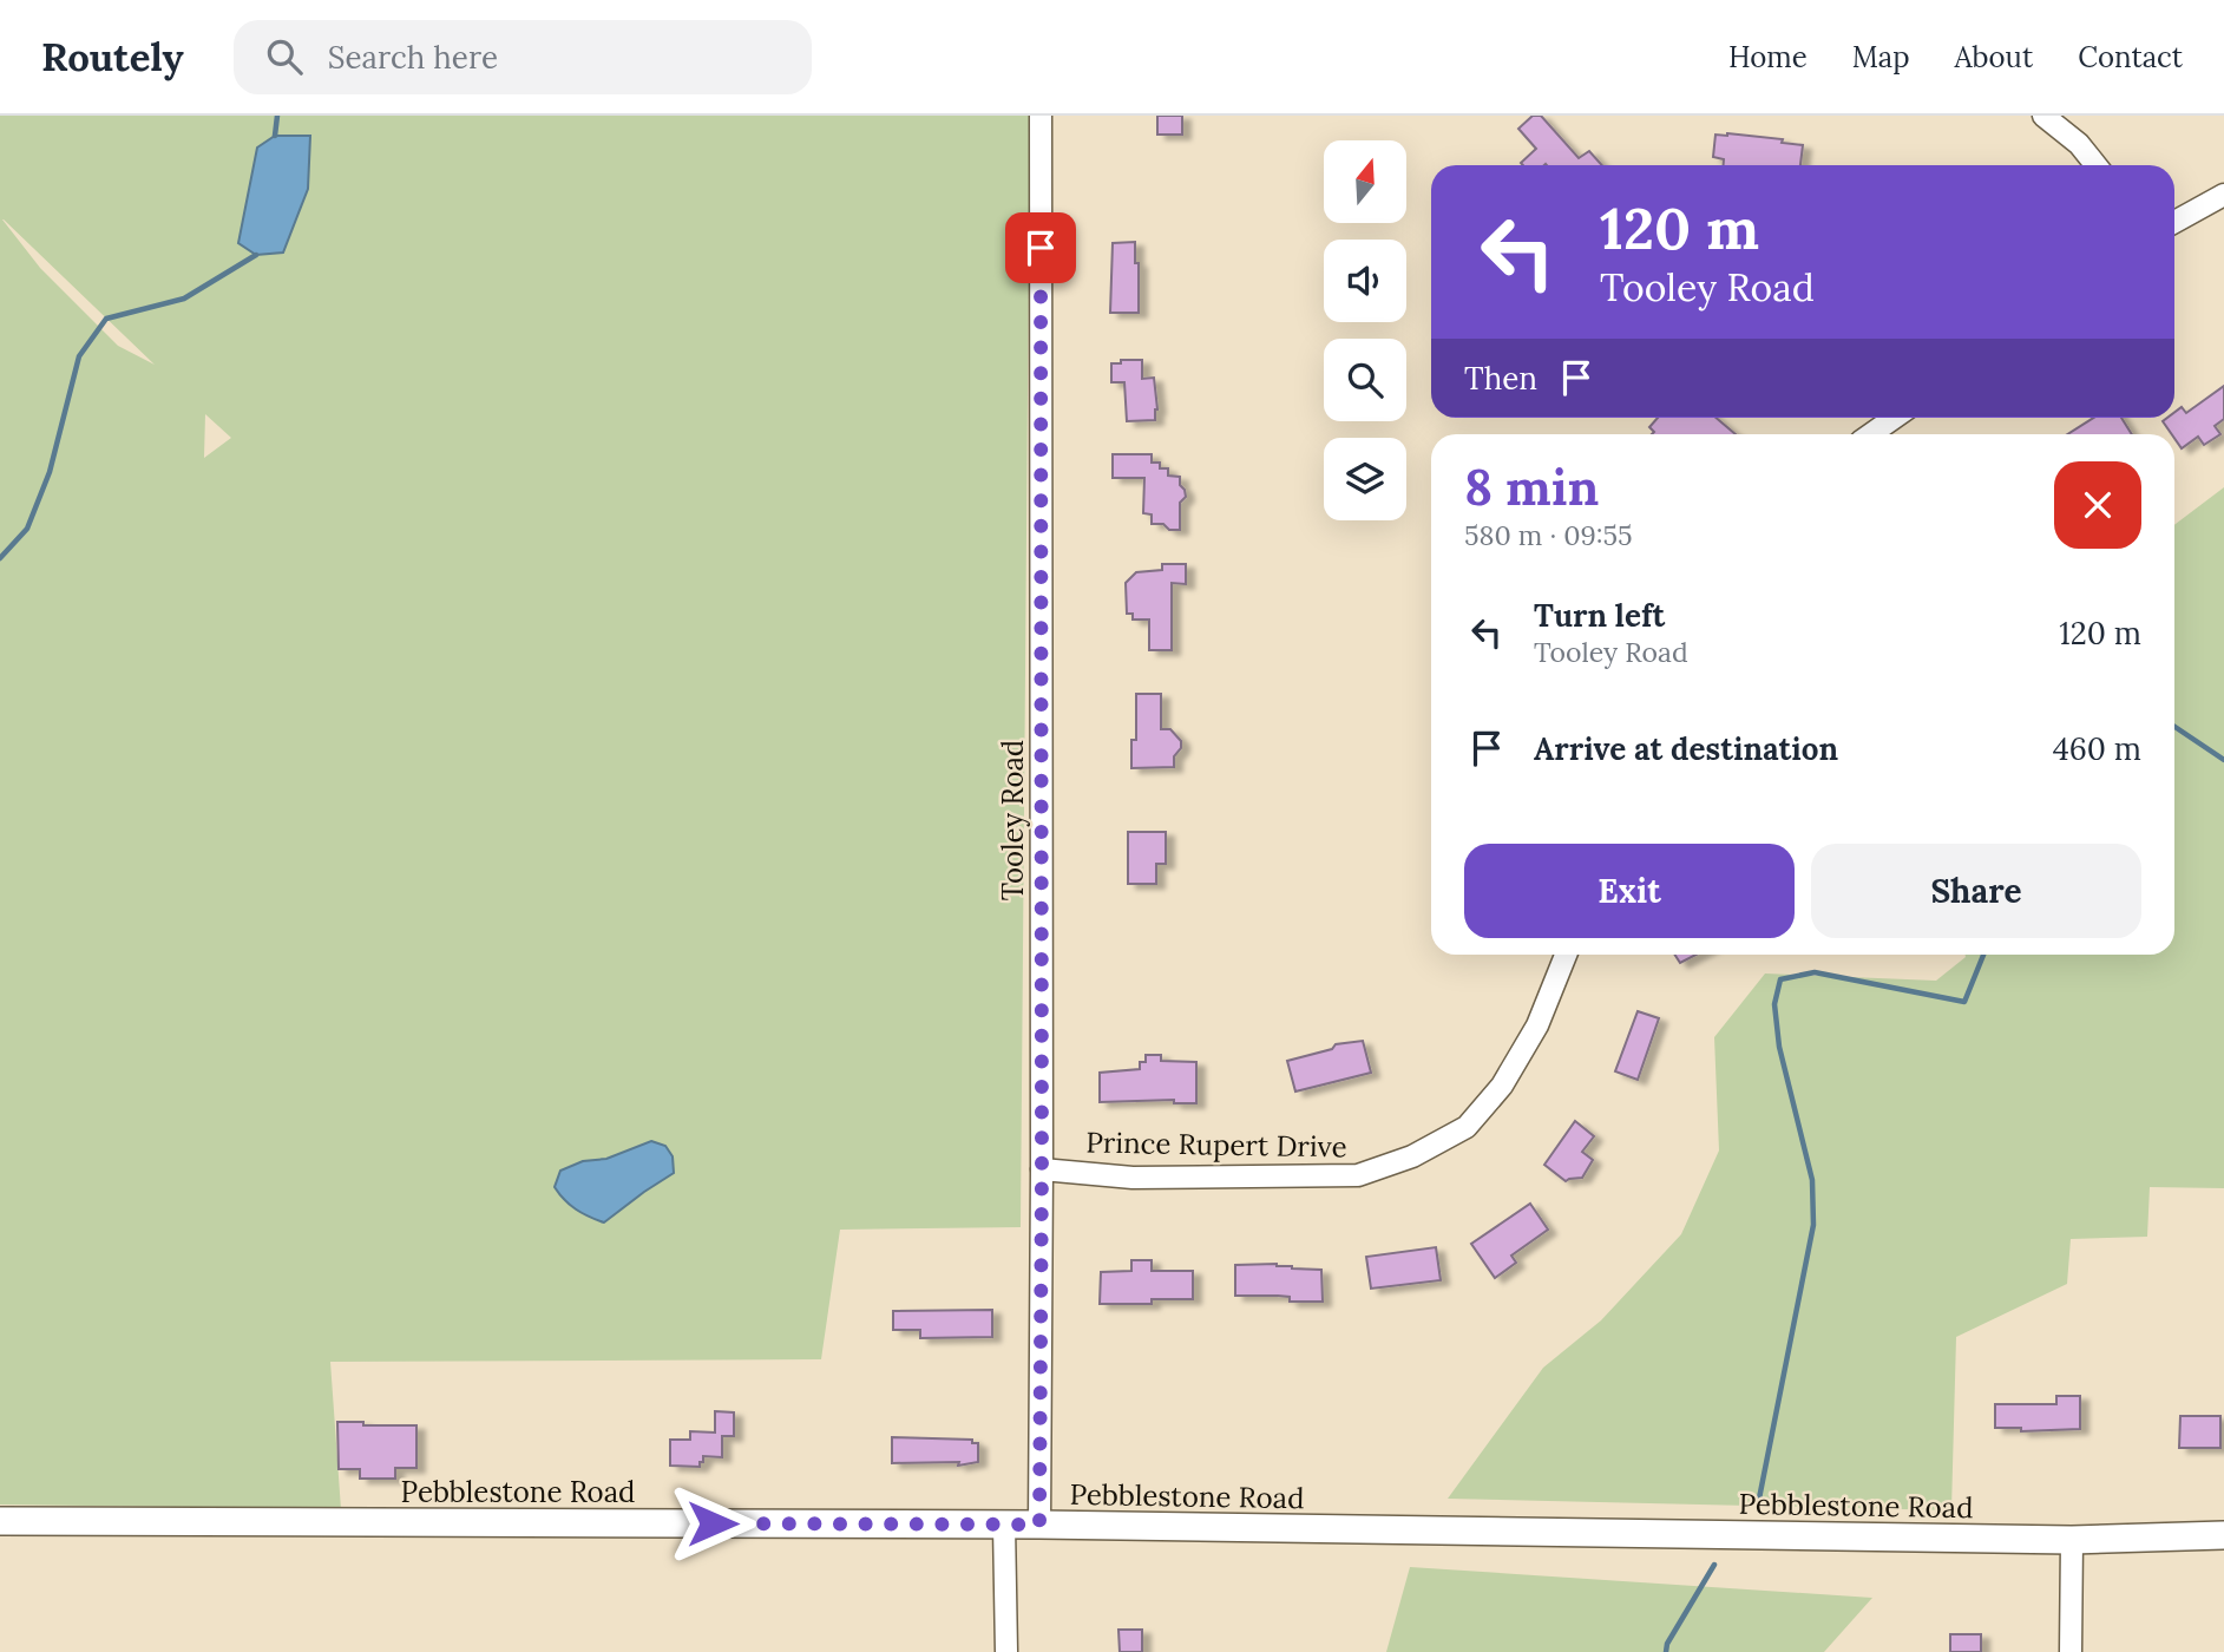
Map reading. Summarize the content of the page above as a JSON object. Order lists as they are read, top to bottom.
{
  "streets": {
    "street": ["Tooley Road", "Prince Rupert Drive", "Pebblestone Road"]
  },
  "crossings": [
    ["Tooley Road", "Prince Rupert Drive"],
    ["Tooley Road", "Pebblestone Road"]
  ],
  "north": "top",
  "page": {
    "header": "Routely",
    "search": "Search here",
    "nav": [
      "Home",
      "Map",
      "About",
      "Contact"
    ],
    "turn": ["120 m", "Tooley Road"],
    "then": "Then",
    "heading": ["8 min", "580 m · 09:55"],
    "list": [
      {
        "name": "Turn left",
        "note": "Tooley Road",
        "value": "120 m"
      },
      {
        "name": "Arrive at destination",
        "value": "460 m"
      }
    ],
    "buttons": ["Exit", "Share"]
  }
}
